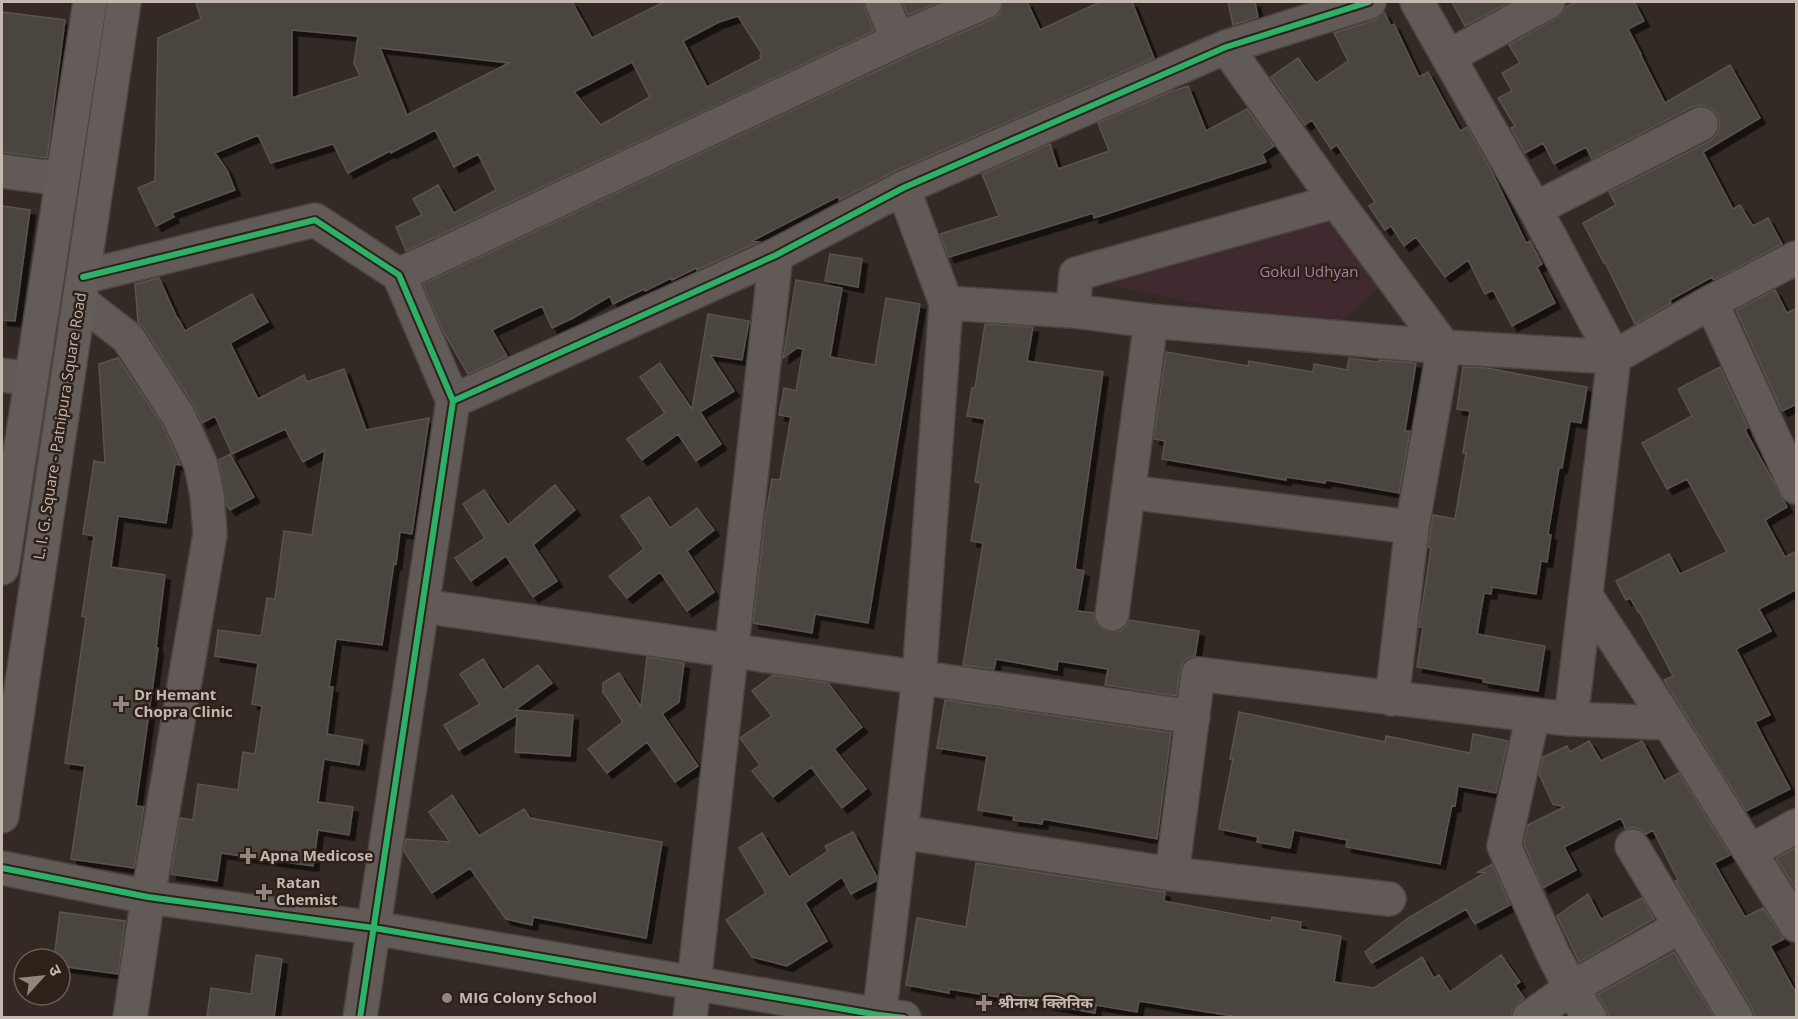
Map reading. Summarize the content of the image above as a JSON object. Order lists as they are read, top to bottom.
{
  "streets": {
    "main road": ["L. I. G. Square - Patnipura Square Road"]
  },
  "parks": ["Gokul Udhyan"],
  "places": {
    "health": [
      "Dr Hemant Chopra Clinic",
      "Apna Medicose",
      "Ratan Chemist",
      "श्रीनाथ क्लिनिक"
    ],
    "other": ["MIG Colony School"]
  },
  "north": "top right"
}
